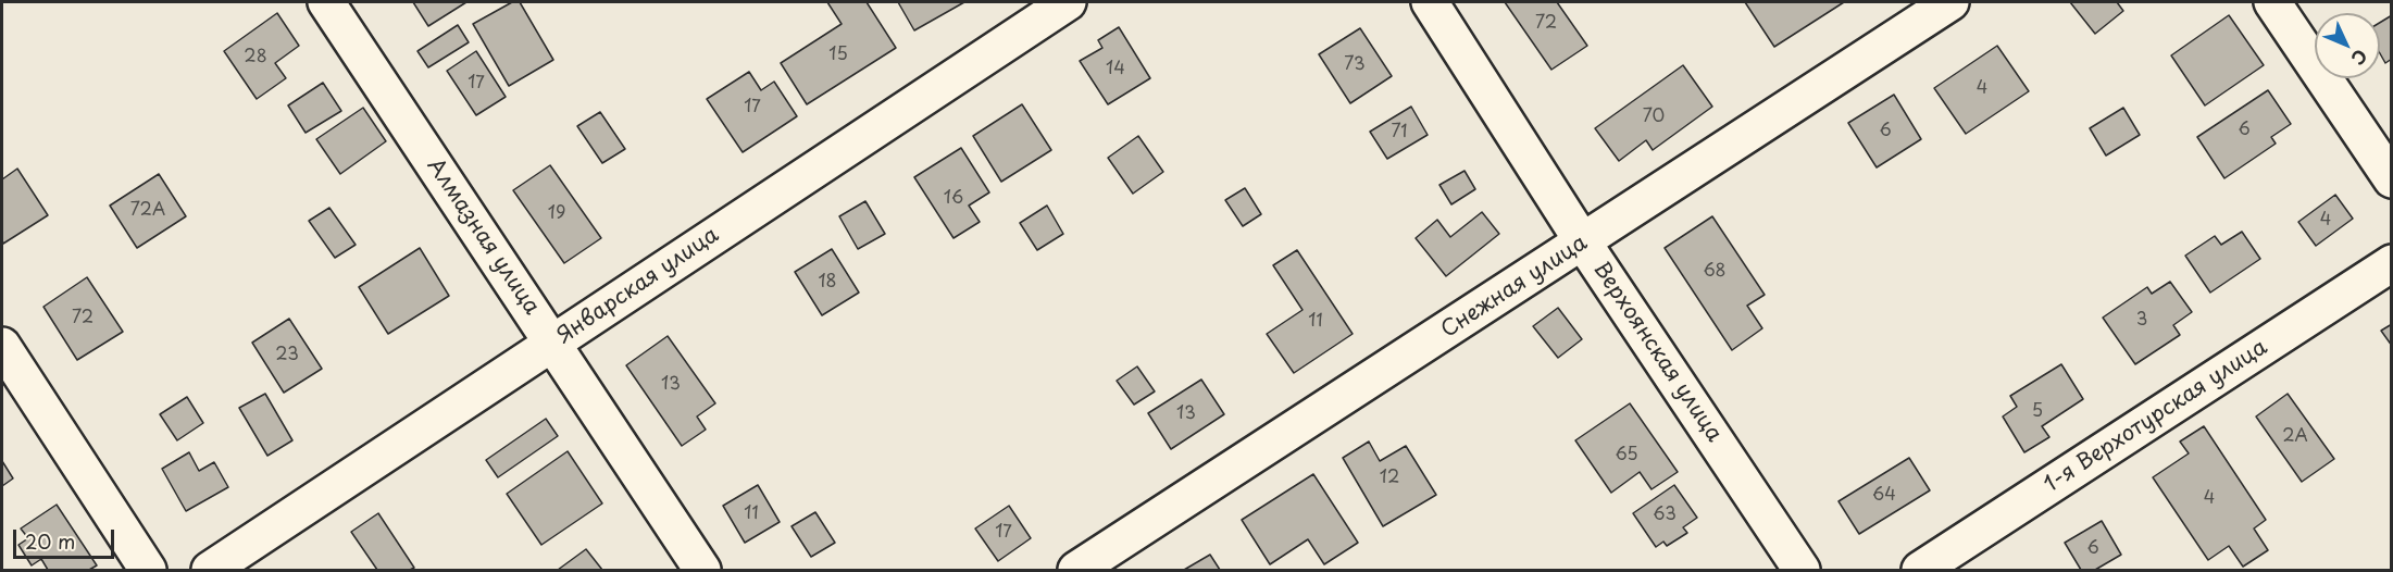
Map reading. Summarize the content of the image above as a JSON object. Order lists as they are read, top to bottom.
{
  "streets": {
    "street": [
      "Алмазная улица",
      "Январская улица",
      "Снежная улица",
      "Верхоянская улица",
      "1-я Верхотурская улица"
    ]
  },
  "crossings": [
    ["Алмазная улица", "Январская улица"],
    ["Снежная улица", "Верхоянская улица"]
  ],
  "house_numbers": [
    "72",
    "15",
    "28",
    "73",
    "14",
    "17",
    "4",
    "17",
    "70",
    "6",
    "6",
    "71",
    "16",
    "72А",
    "19",
    "4",
    "68",
    "18",
    "72",
    "3",
    "11",
    "23",
    "13",
    "5",
    "13",
    "2А",
    "65",
    "12",
    "64",
    "4",
    "11",
    "63",
    "17",
    "6"
  ],
  "scale_bar": "20 m",
  "north": "bottom right"
}
